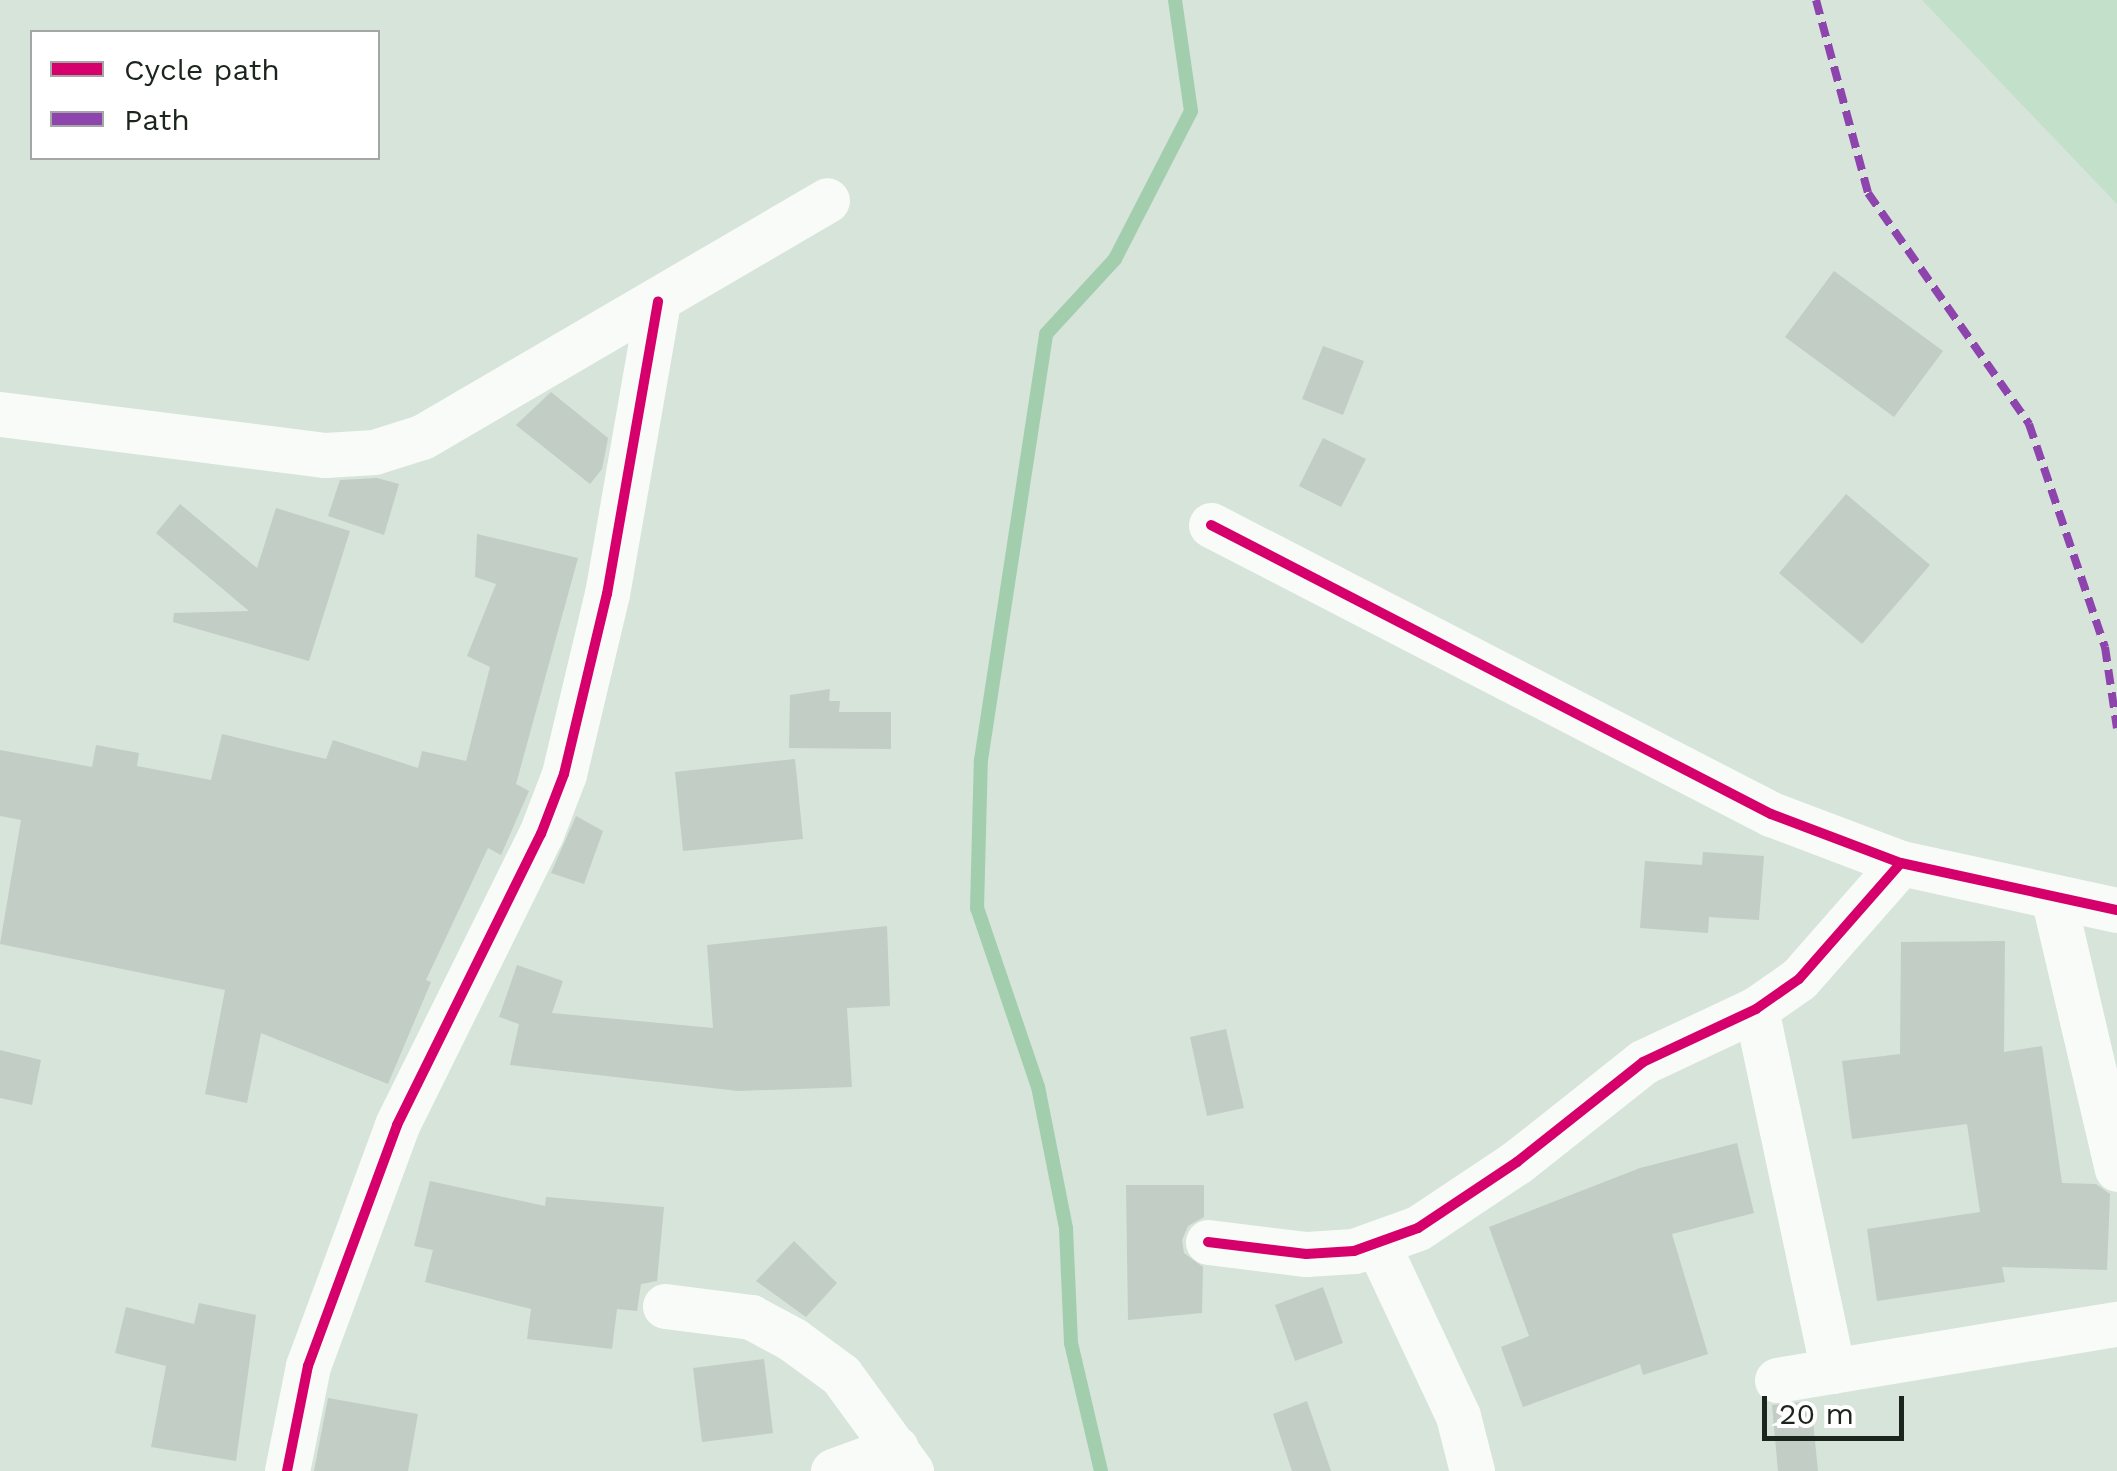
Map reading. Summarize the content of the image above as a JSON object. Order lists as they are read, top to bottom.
{
  "legend": ["Cycle path", "Path"],
  "scale_bar": "20 m"
}
